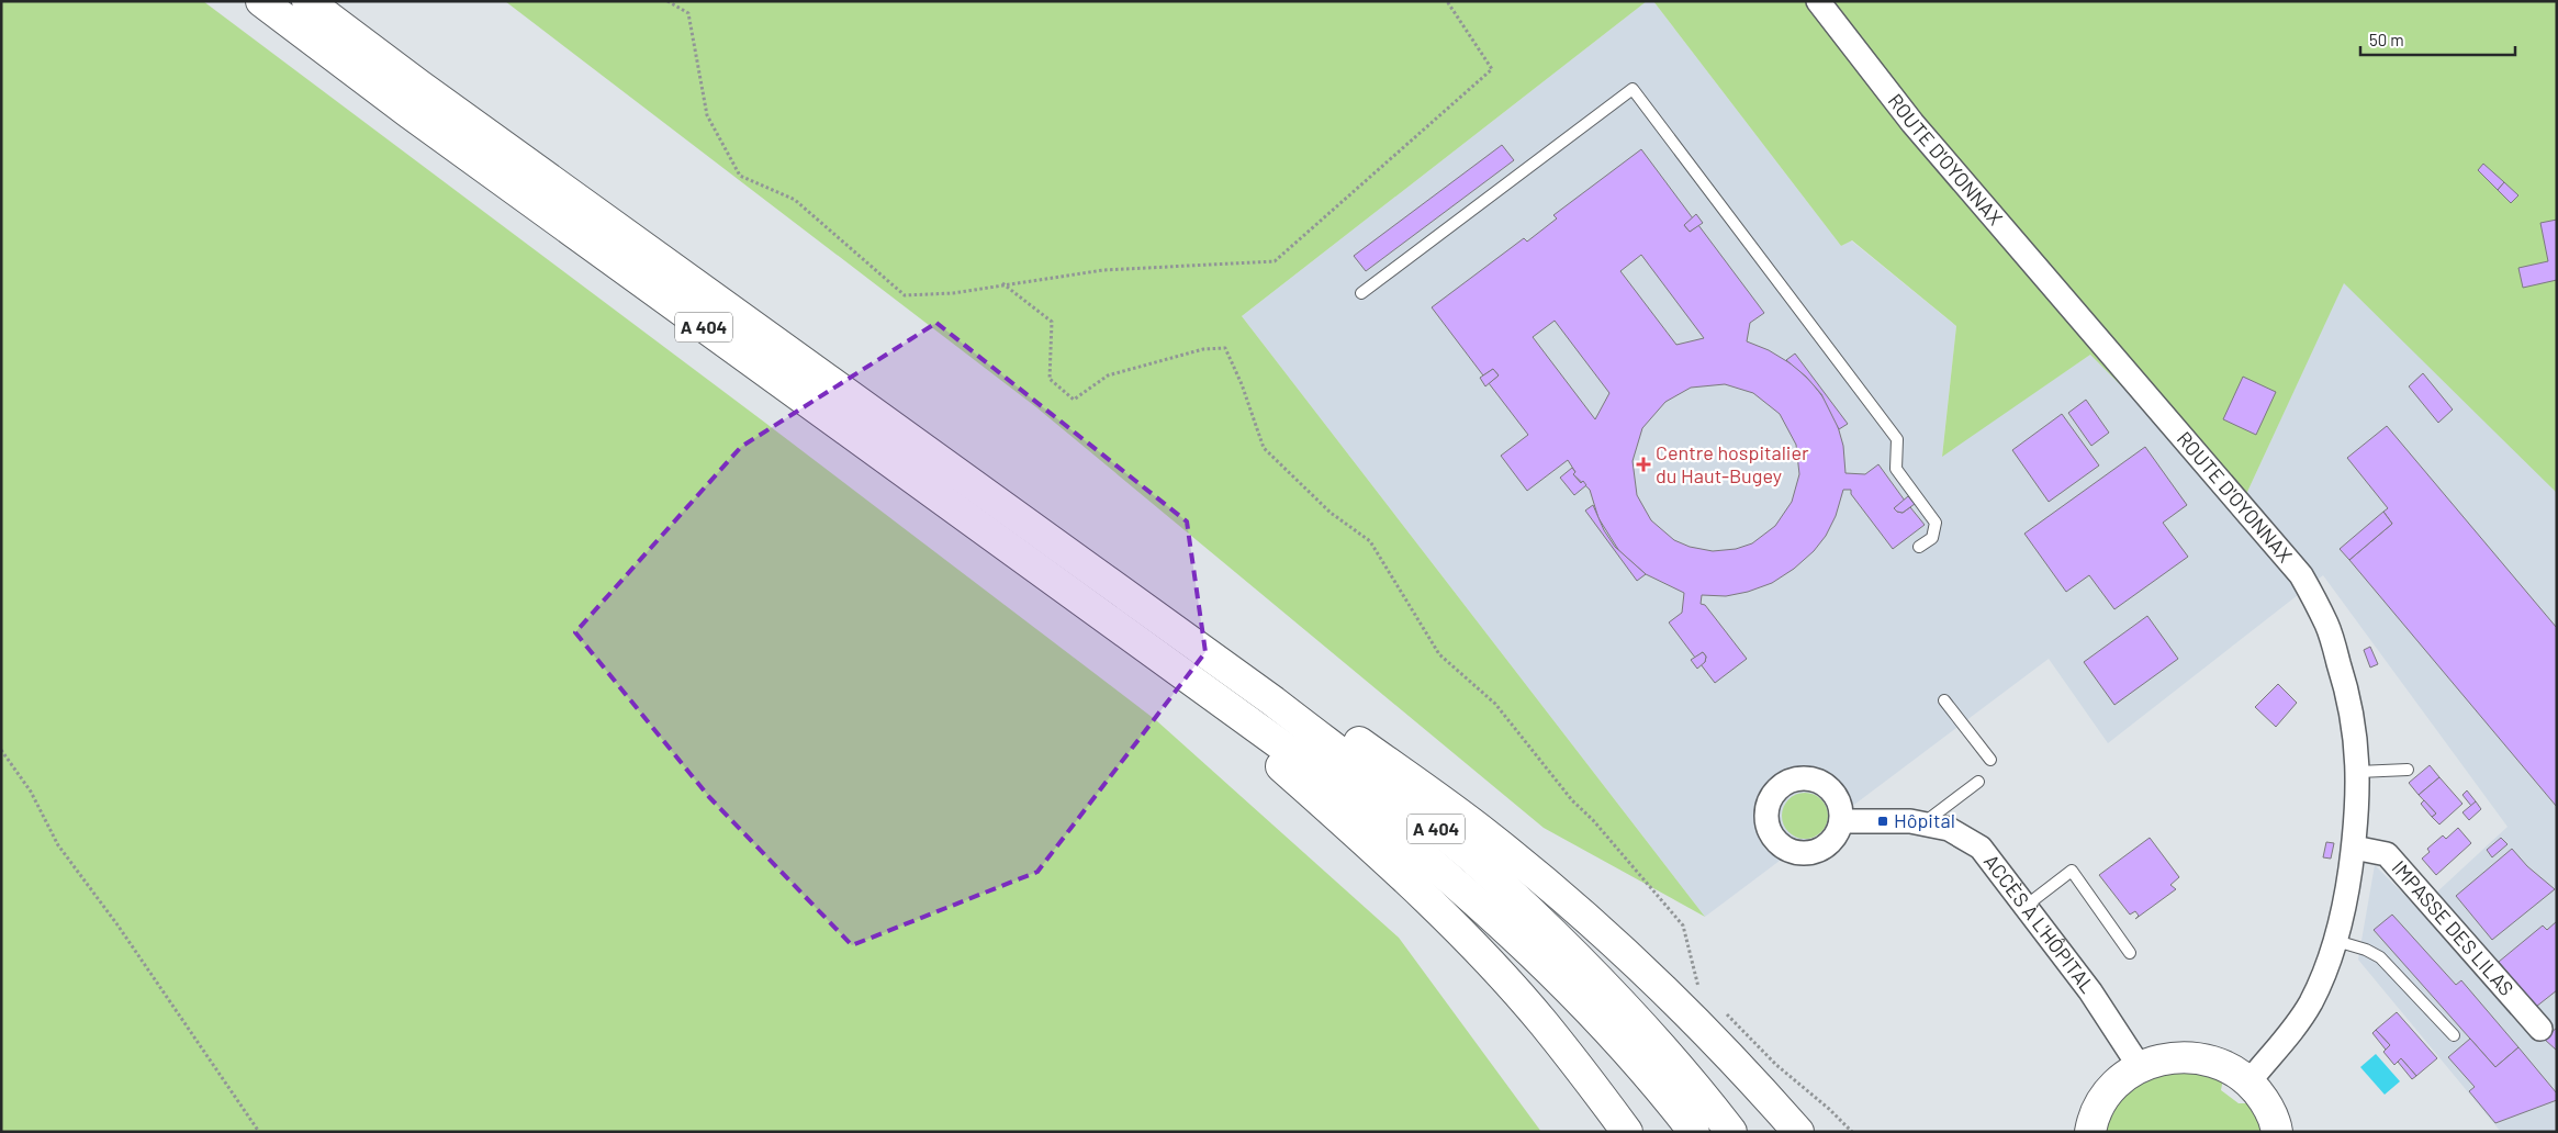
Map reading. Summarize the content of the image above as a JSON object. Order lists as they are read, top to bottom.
{
  "streets": {
    "main road": ["A 404"],
    "street": ["ROUTE D'OYONNAX", "ACCÈS À L'HÔPITAL", "IMPASSE DES LILAS"]
  },
  "crossings": [
    ["ROUTE D'OYONNAX", "IMPASSE DES LILAS"]
  ],
  "places": {
    "health": ["Centre hospitalier du Haut-Bugey"],
    "transit": ["Hôpital"]
  },
  "scale_bar": "50 m"
}
